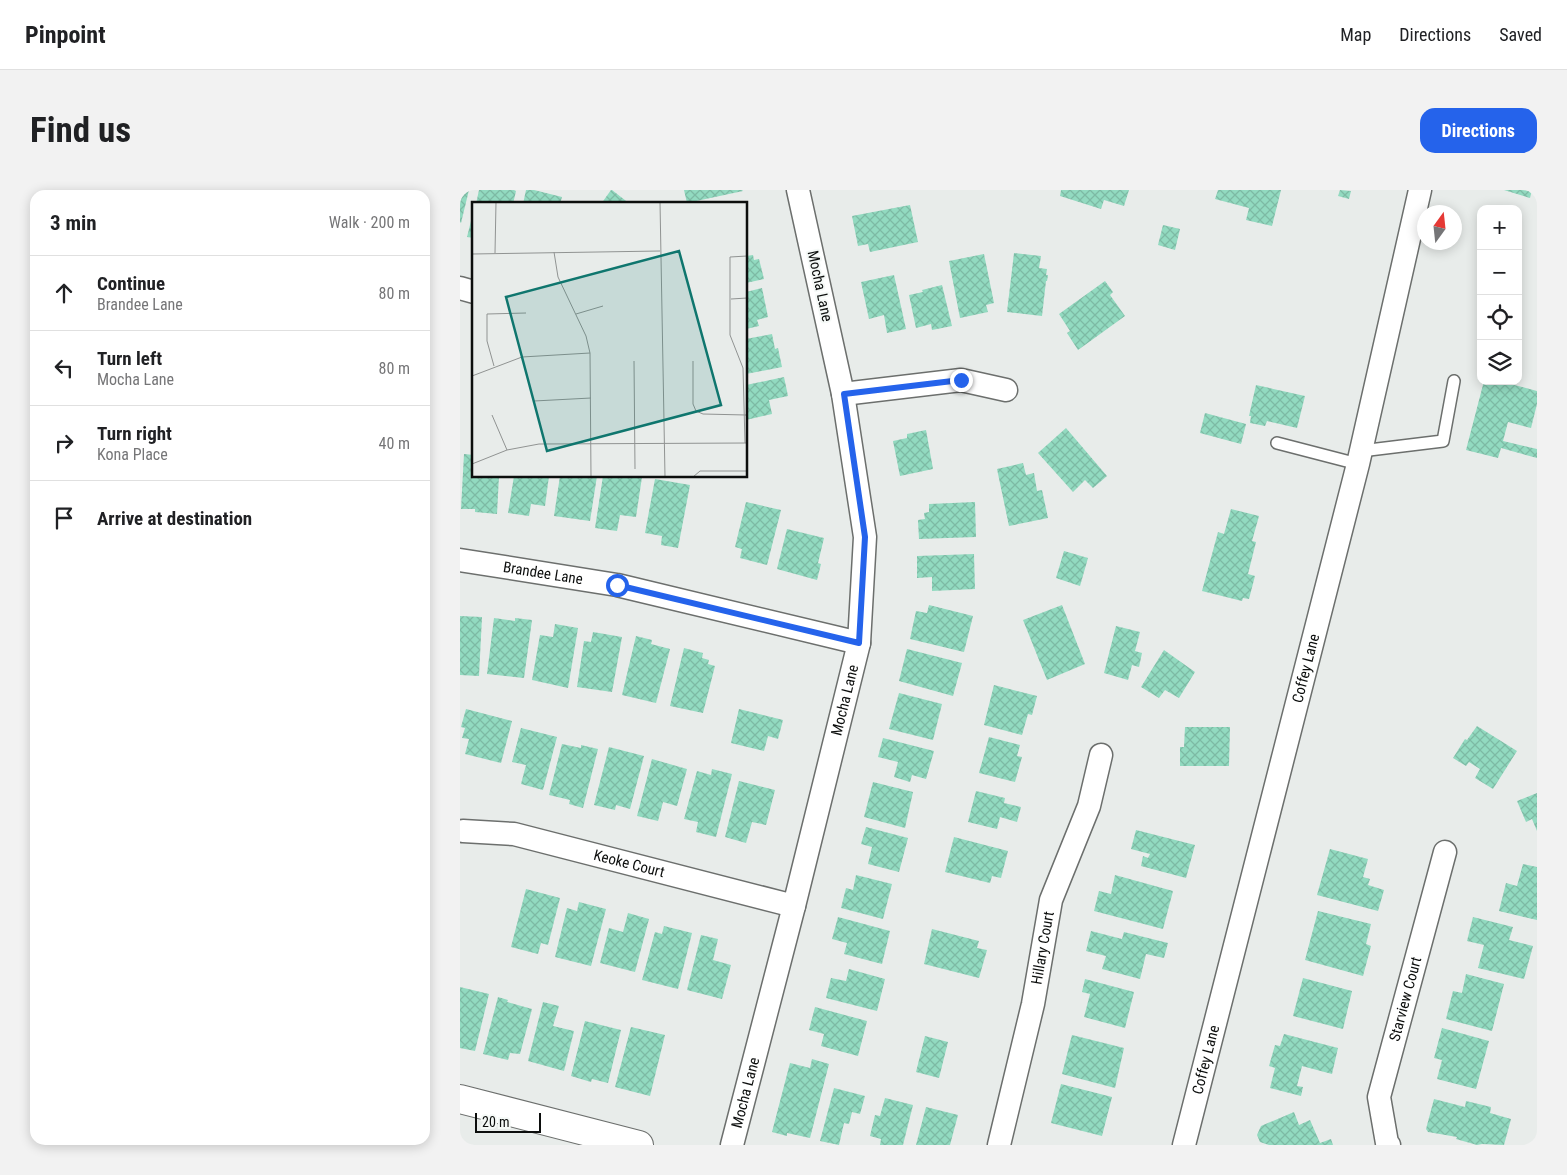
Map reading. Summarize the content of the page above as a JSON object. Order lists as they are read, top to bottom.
{
  "streets": {
    "street": [
      "Mocha Lane",
      "Brandee Lane",
      "Coffey Lane",
      "Keoke Court",
      "Hillary Court",
      "Starview Court"
    ]
  },
  "crossings": [
    ["Mocha Lane", "Brandee Lane"],
    ["Mocha Lane", "Keoke Court"]
  ],
  "scale_bar": "20 m",
  "north": "top",
  "page": {
    "header": "Pinpoint",
    "nav": ["Map", "Directions", "Saved"],
    "buttons": "Directions",
    "title": "Find us",
    "heading": ["3 min", "Walk · 200 m"],
    "map_buttons": ["+", "−"],
    "list": [
      ["Continue", "Brandee Lane", "80 m"],
      ["Turn left", "Mocha Lane", "80 m"],
      ["Turn right", "Kona Place", "40 m"],
      "Arrive at destination"
    ],
    "scale": "20 m"
  }
}
